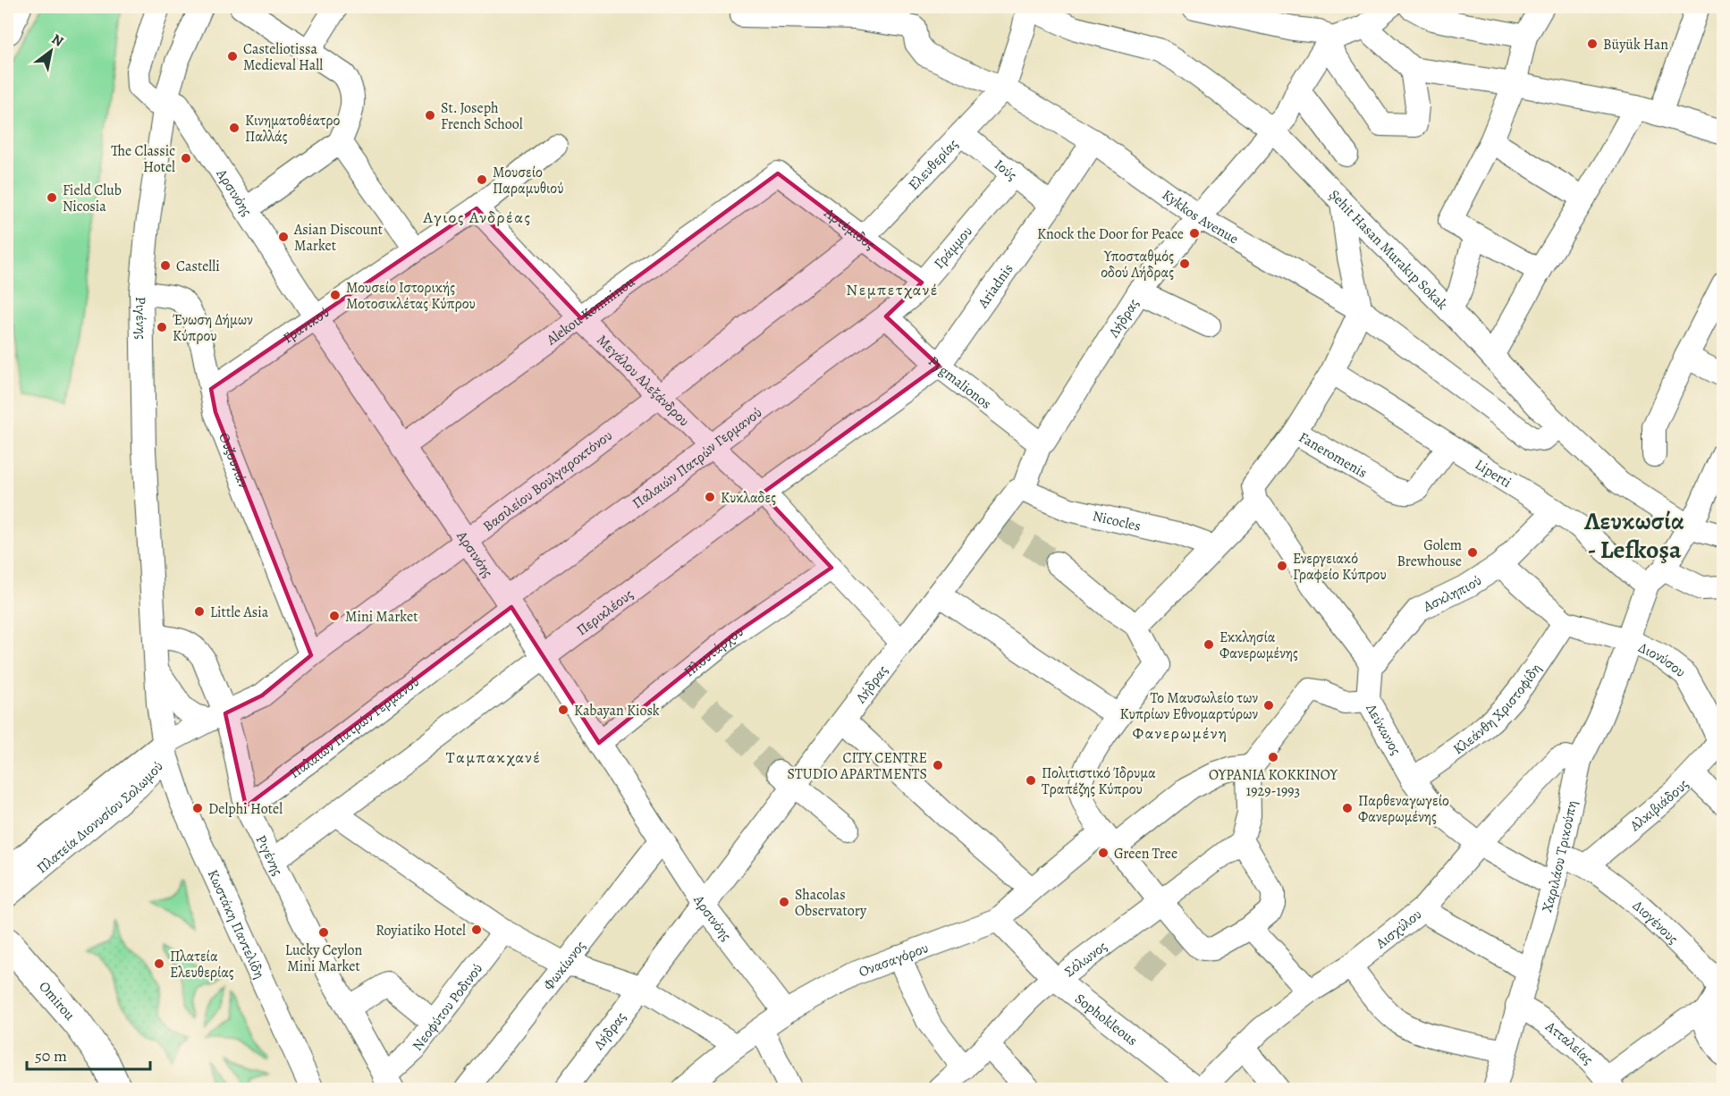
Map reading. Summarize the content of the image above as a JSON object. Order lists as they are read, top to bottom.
{
  "streets": {
    "main road": ["Omirou"],
    "street": [
      "Ελευθερίας",
      "Ιούς",
      "Αρσινόης",
      "Kykkos Avenue",
      "Αρτέμιδος",
      "Γράμμου",
      "Şehit Hasan Murakıp Sokak",
      "Ariadnis",
      "Alekou Komninou",
      "Ριγένης",
      "Λήδρας",
      "Γρανικού",
      "Μεγάλου Αλεξάνδρου",
      "Pygmalionos",
      "Faneromenis",
      "Παλαιών Πατρών Γερμανού",
      "Ουζουνιάν",
      "Liperti",
      "Βασιλείου Βουλγαροκτόνου",
      "Nicocles",
      "Ασκληπιού",
      "Περικλέους",
      "Πλουτάρχου",
      "Διονύσου",
      "Κλεάνθη Χριστοφίδη",
      "Λεύκωνος",
      "Αλκιβιάδους",
      "Πλατεία Διονυσίου Σολωμού",
      "Χαριλάου Τρικούπη",
      "Διογένους",
      "Kωστάκη Παντελίδη",
      "Αισχύλου",
      "Σόλωνος",
      "Ονασαγόρου",
      "Φωκίωνος",
      "Νεοφύτου Ροδινού",
      "Sophokleous",
      "Ατταλείας"
    ]
  },
  "crossings": [
    ["Ελευθερίας", "Ιούς"],
    ["Ελευθερίας", "Kykkos Avenue"],
    ["Ελευθερίας", "Αρτέμιδος"],
    ["Ελευθερίας", "Βασιλείου Βουλγαροκτόνου"],
    ["Ιούς", "Γράμμου"],
    ["Ιούς", "Ariadnis"],
    ["Αρσινόης", "Alekou Komninou"],
    ["Αρσινόης", "Ριγένης"],
    ["Αρσινόης", "Λήδρας"],
    ["Αρσινόης", "Γρανικού"],
    ["Αρσινόης", "Παλαιών Πατρών Γερμανού"],
    ["Αρσινόης", "Βασιλείου Βουλγαροκτόνου"],
    ["Αρσινόης", "Περικλέους"],
    ["Αρσινόης", "Πλουτάρχου"],
    ["Αρσινόης", "Ονασαγόρου"],
    ["Αρσινόης", "Φωκίωνος"],
    ["Kykkos Avenue", "Şehit Hasan Murakıp Sokak"],
    ["Kykkos Avenue", "Ariadnis"],
    ["Kykkos Avenue", "Λήδρας"],
    ["Kykkos Avenue", "Faneromenis"],
    ["Αρτέμιδος", "Γράμμου"],
    ["Αρτέμιδος", "Alekou Komninou"],
    ["Αρτέμιδος", "Βασιλείου Βουλγαροκτόνου"],
    ["Γράμμου", "Pygmalionos"],
    ["Γράμμου", "Παλαιών Πατρών Γερμανού"],
    ["Şehit Hasan Murakıp Sokak", "Λήδρας"],
    ["Şehit Hasan Murakıp Sokak", "Χαριλάου Τρικούπη"],
    ["Ariadnis", "Pygmalionos"],
    ["Ariadnis", "Περικλέους"],
    ["Alekou Komninou", "Μεγάλου Αλεξάνδρου"],
    ["Ριγένης", "Παλαιών Πατρών Γερμανού"],
    ["Ριγένης", "Ουζουνιάν"],
    ["Ριγένης", "Βασιλείου Βουλγαροκτόνου"],
    ["Ριγένης", "Περικλέους"],
    ["Ριγένης", "Πλατεία Διονυσίου Σολωμού"],
    ["Ριγένης", "Kωστάκη Παντελίδη"],
    ["Ριγένης", "Νεοφύτου Ροδινού"],
    ["Λήδρας", "Μεγάλου Αλεξάνδρου"],
    ["Λήδρας", "Pygmalionos"],
    ["Λήδρας", "Nicocles"],
    ["Γρανικού", "Μεγάλου Αλεξάνδρου"],
    ["Γρανικού", "Ουζουνιάν"],
    ["Μεγάλου Αλεξάνδρου", "Παλαιών Πατρών Γερμανού"],
    ["Μεγάλου Αλεξάνδρου", "Βασιλείου Βουλγαροκτόνου"],
    ["Μεγάλου Αλεξάνδρου", "Περικλέους"],
    ["Μεγάλου Αλεξάνδρου", "Πλουτάρχου"],
    ["Pygmalionos", "Παλαιών Πατρών Γερμανού"],
    ["Pygmalionos", "Περικλέους"],
    ["Faneromenis", "Liperti"],
    ["Ουζουνιάν", "Βασιλείου Βουλγαροκτόνου"],
    ["Liperti", "Ασκληπιού"],
    ["Liperti", "Χαριλάου Τρικούπη"],
    ["Βασιλείου Βουλγαροκτόνου", "Πλατεία Διονυσίου Σολωμού"],
    ["Βασιλείου Βουλγαροκτόνου", "Kωστάκη Παντελίδη"],
    ["Ασκληπιού", "Λεύκωνος"],
    ["Διονύσου", "Κλεάνθη Χριστοφίδη"],
    ["Διονύσου", "Αλκιβιάδους"],
    ["Διονύσου", "Χαριλάου Τρικούπη"],
    ["Κλεάνθη Χριστοφίδη", "Λεύκωνος"],
    ["Λεύκωνος", "Χαριλάου Τρικούπη"],
    ["Λεύκωνος", "Αισχύλου"],
    ["Αλκιβιάδους", "Διογένους"],
    ["Πλατεία Διονυσίου Σολωμού", "Kωστάκη Παντελίδη"],
    ["Χαριλάου Τρικούπη", "Διογένους"],
    ["Χαριλάου Τρικούπη", "Αισχύλου"],
    ["Χαριλάου Τρικούπη", "Ατταλείας"],
    ["Σόλωνος", "Sophokleous"],
    ["Ονασαγόρου", "Sophokleous"]
  ],
  "districts": [
    "Αγιος Ανδρέας",
    "Νεμπετχανέ",
    "Λευκωσία - Lefkoşa",
    "Φανερωμένη",
    "Ταμπακχανέ"
  ],
  "places": [
    "Büyük Han",
    "Casteliotissa Medieval Hall",
    "St. Joseph French School",
    "Κινηματοθέατρο Παλλάς",
    "The Classic Hotel",
    "Μουσείο Παραμυθιού",
    "Field Club Nicosia",
    "Knock the Door for Peace",
    "Asian Discount Market",
    "Υποσταθμός οδού Λήδρας",
    "Castelli",
    "Μουσείο Ιστορικής Μοτοσικλέτας Κύπρου",
    "Ένωση Δήμων Κύπρου",
    "Κυκλαδες",
    "Golem Brewhouse",
    "Ενεργειακό Γραφείο Κύπρου",
    "Little Asia",
    "Mini Market",
    "Εκκλησία Φανερωμένης",
    "Το Μαυσωλείο των Κυπρίων Εθνομαρτύρων",
    "Kabayan Kiosk",
    "ΟΥΡΑΝΙΑ ΚΟΚΚΙΝΟΥ 1929-1993",
    "CITY CENTRE STUDIO APARTMENTS",
    "Πολιτιστικό Ίδρυμα Τραπέζης Κύπρου",
    "Delphi Hotel",
    "Παρθεναγωγείο Φανερωμένης",
    "Green Tree",
    "Shacolas Observatory",
    "Royiatiko Hotel",
    "Lucky Ceylon Mini Market",
    "Πλατεία Ελευθερίας"
  ],
  "scale_bar": "50 m",
  "north": "top right"
}
